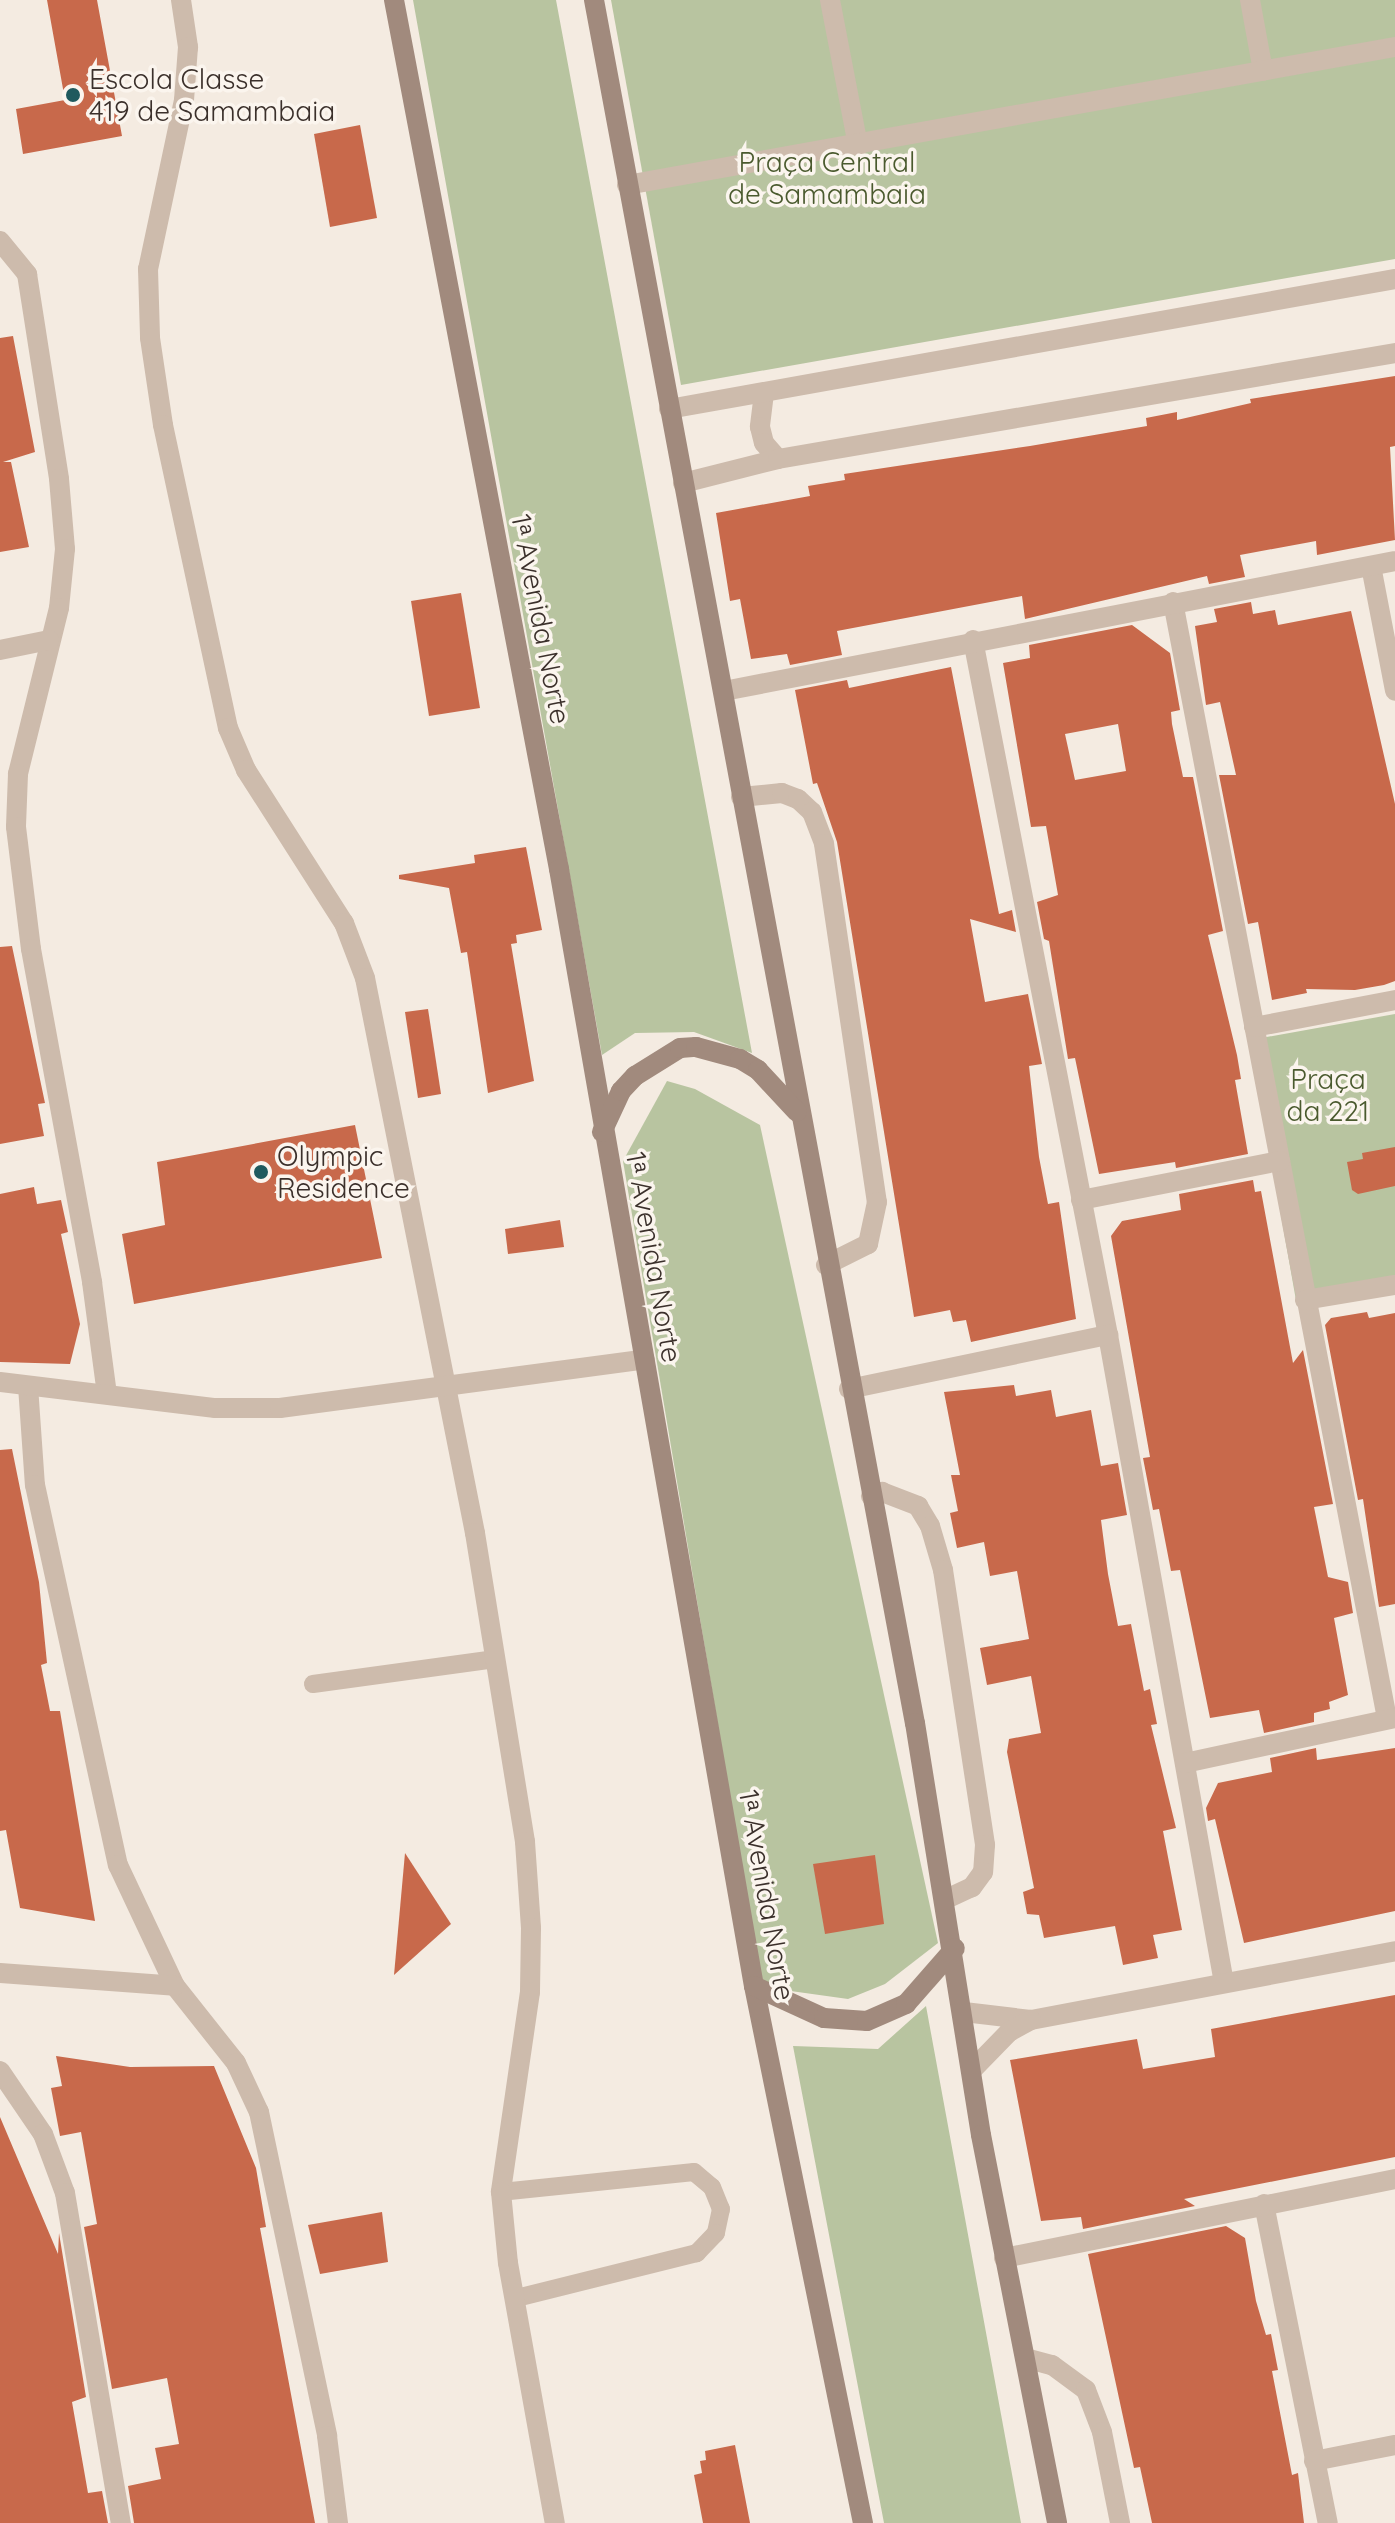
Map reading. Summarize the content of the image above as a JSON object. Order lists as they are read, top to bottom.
{
  "streets": {
    "main road": ["1ᵃ Avenida Norte"]
  },
  "parks": ["Praça Central de Samambaia", "Praça da 221"],
  "places": ["Escola Classe 419 de Samambaia", "Olympic Residence"]
}
